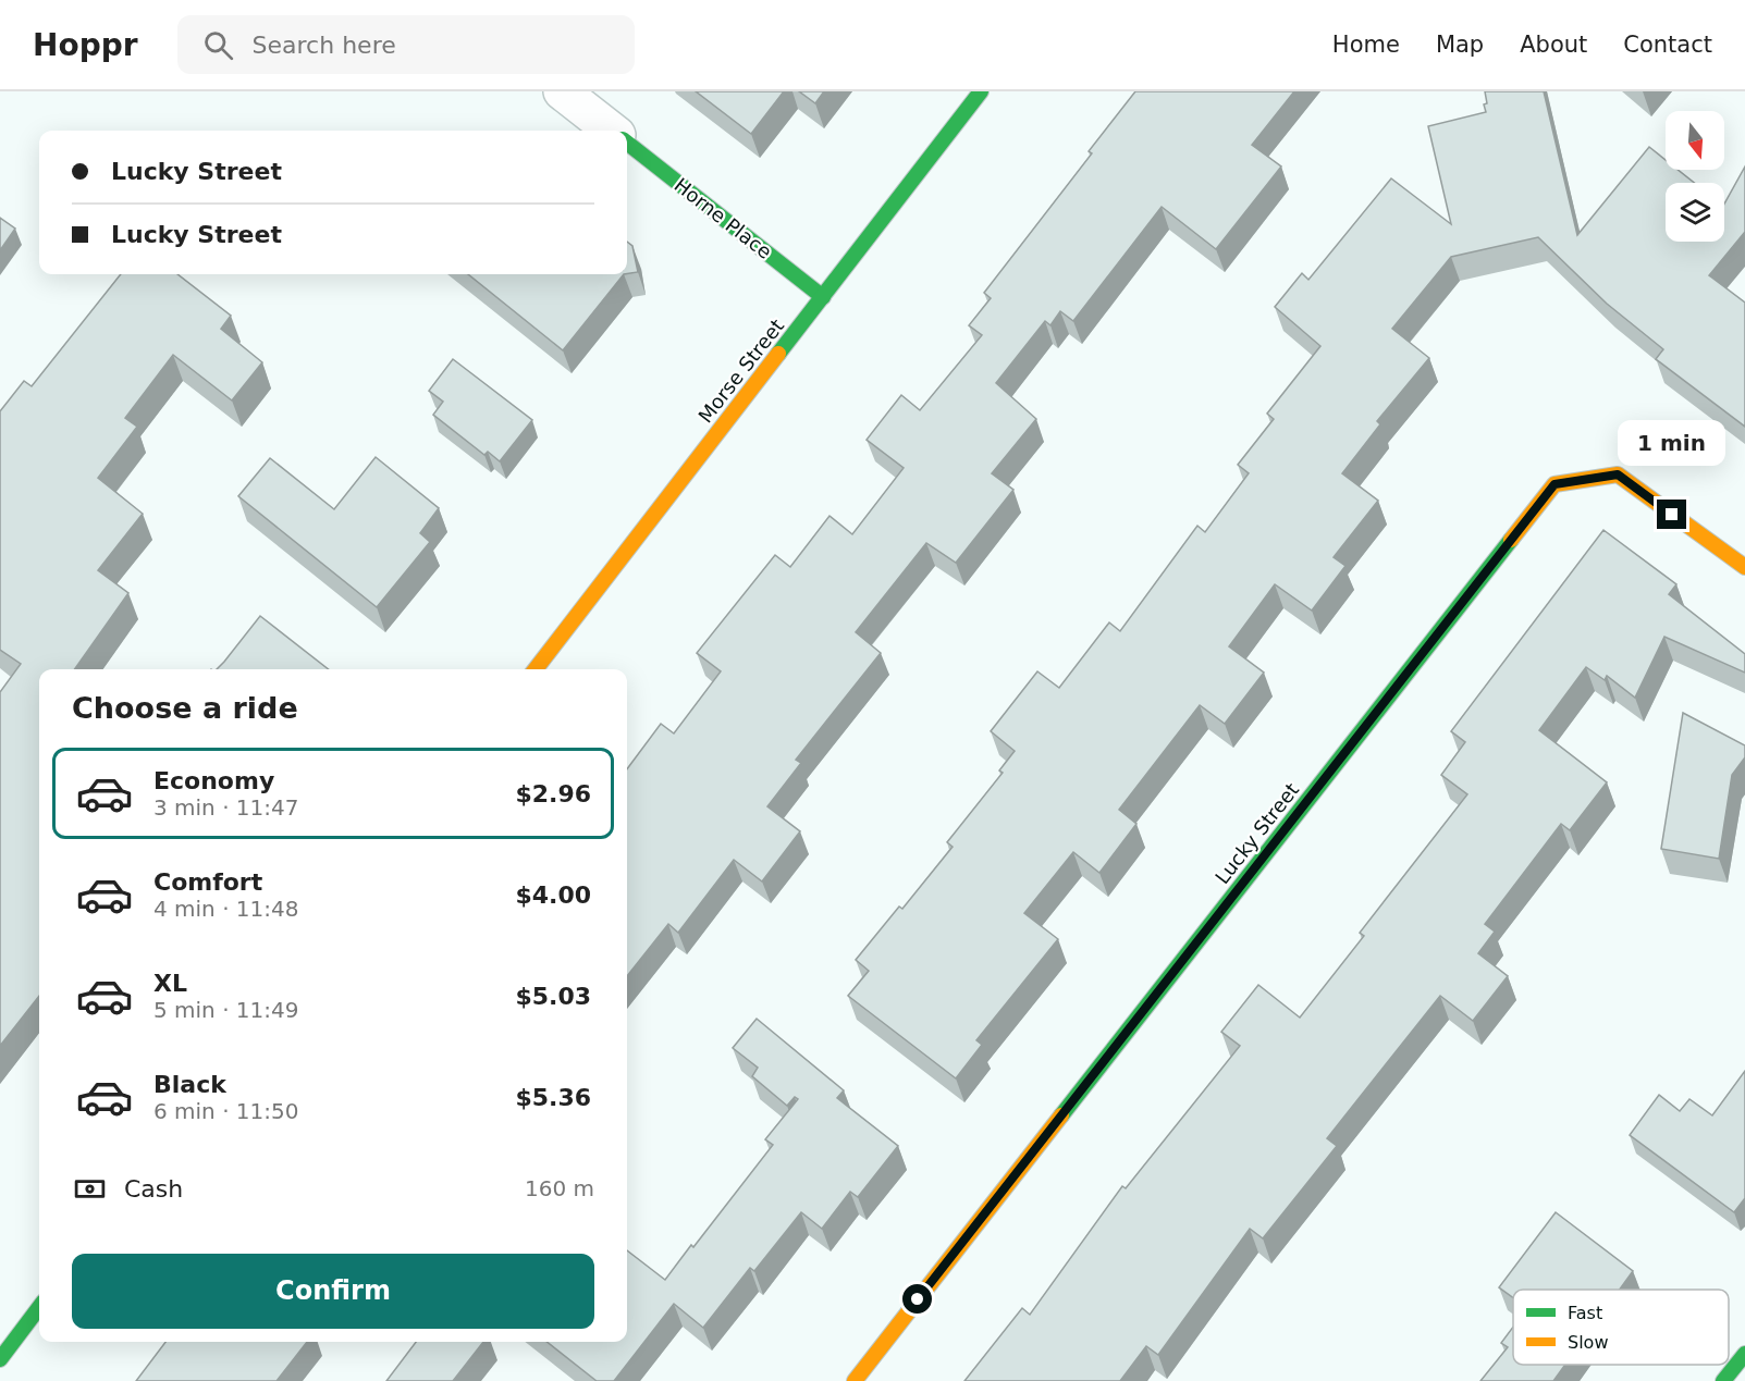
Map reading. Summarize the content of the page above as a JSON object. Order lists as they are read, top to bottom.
{
  "streets": {
    "street": ["Horne Place", "Morse Street", "Lucky Street"]
  },
  "crossings": [
    ["Horne Place", "Morse Street"]
  ],
  "legend": ["Fast", "Slow"],
  "north": "bottom",
  "page": {
    "header": "Hoppr",
    "search": "Search here",
    "nav": [
      "Home",
      "Map",
      "About",
      "Contact"
    ],
    "banner": ["Lucky Street", "Lucky Street"],
    "bubble": "1 min",
    "heading": "Choose a ride",
    "list": [
      {
        "name": "Economy",
        "note": "3 min · 11:47",
        "value": "$2.96"
      },
      {
        "name": "Comfort",
        "note": "4 min · 11:48",
        "value": "$4.00"
      },
      {
        "name": "XL",
        "note": "5 min · 11:49",
        "value": "$5.03"
      },
      {
        "name": "Black",
        "note": "6 min · 11:50",
        "value": "$5.36"
      }
    ],
    "pay": ["Cash", "160 m"],
    "buttons": "Confirm"
  }
}
